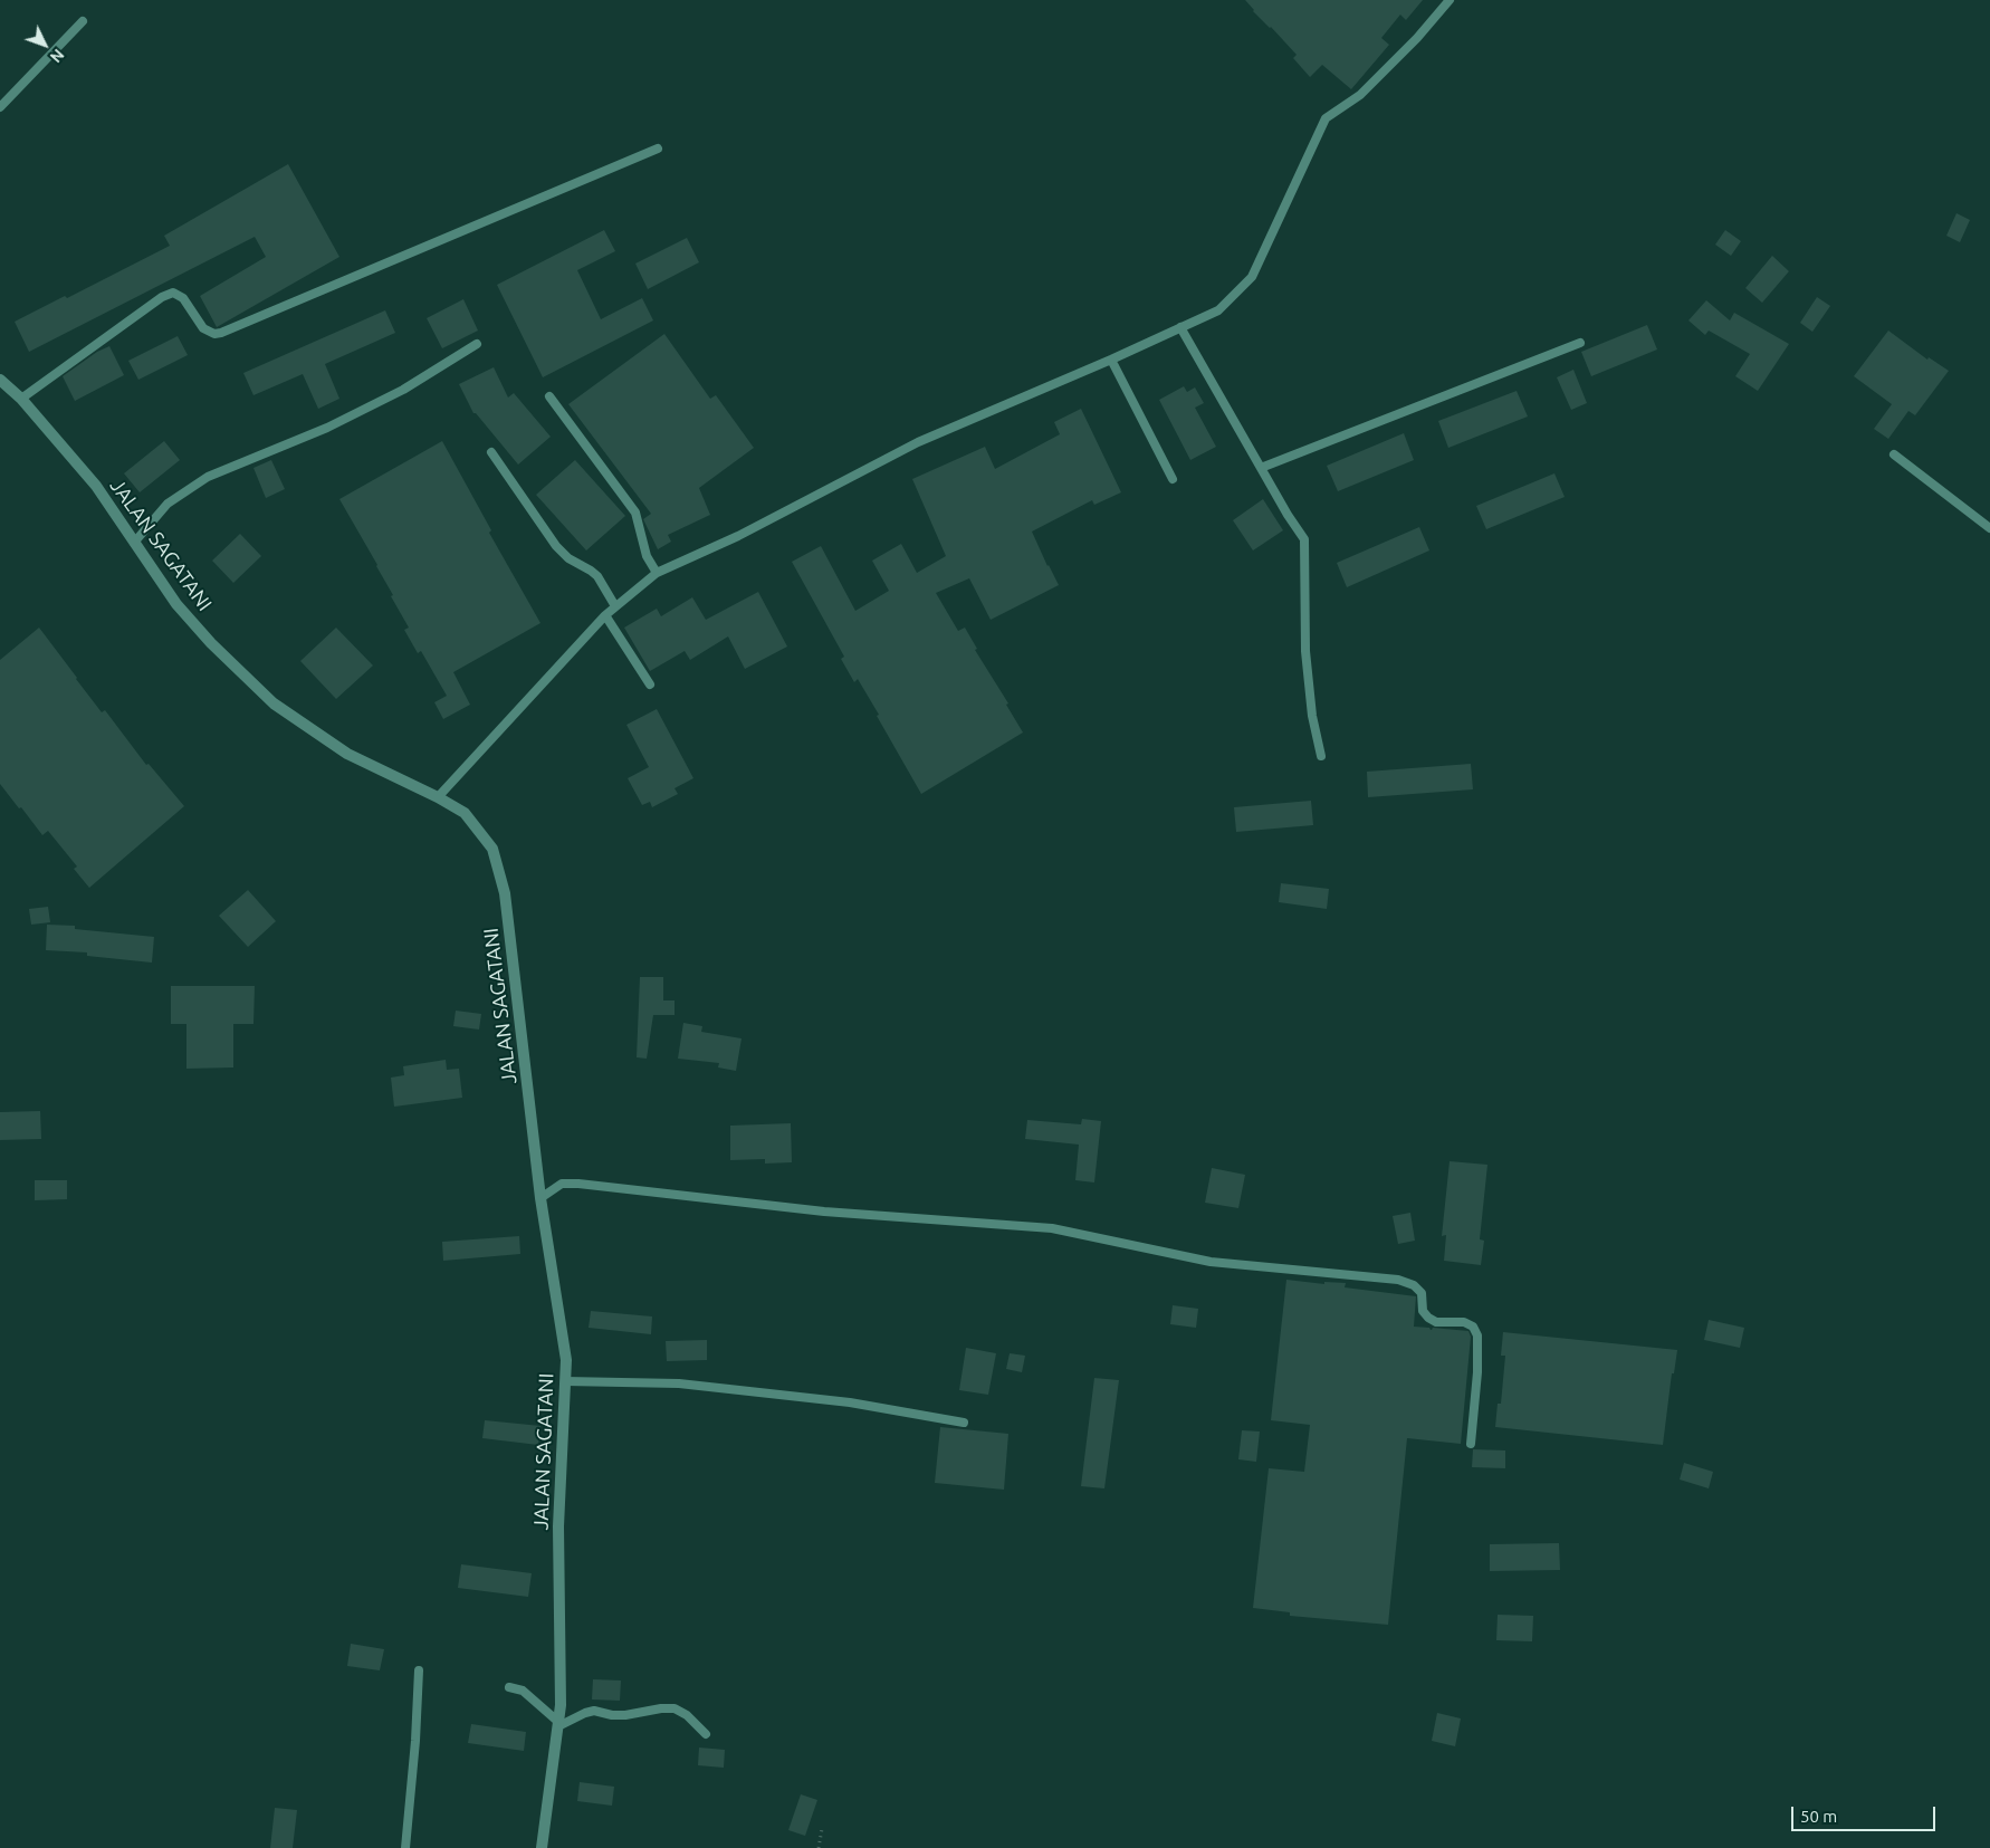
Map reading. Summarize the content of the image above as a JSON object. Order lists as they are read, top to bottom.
{
  "streets": {
    "street": ["JALAN SAGATANI"]
  },
  "scale_bar": "50 m",
  "north": "bottom right"
}
